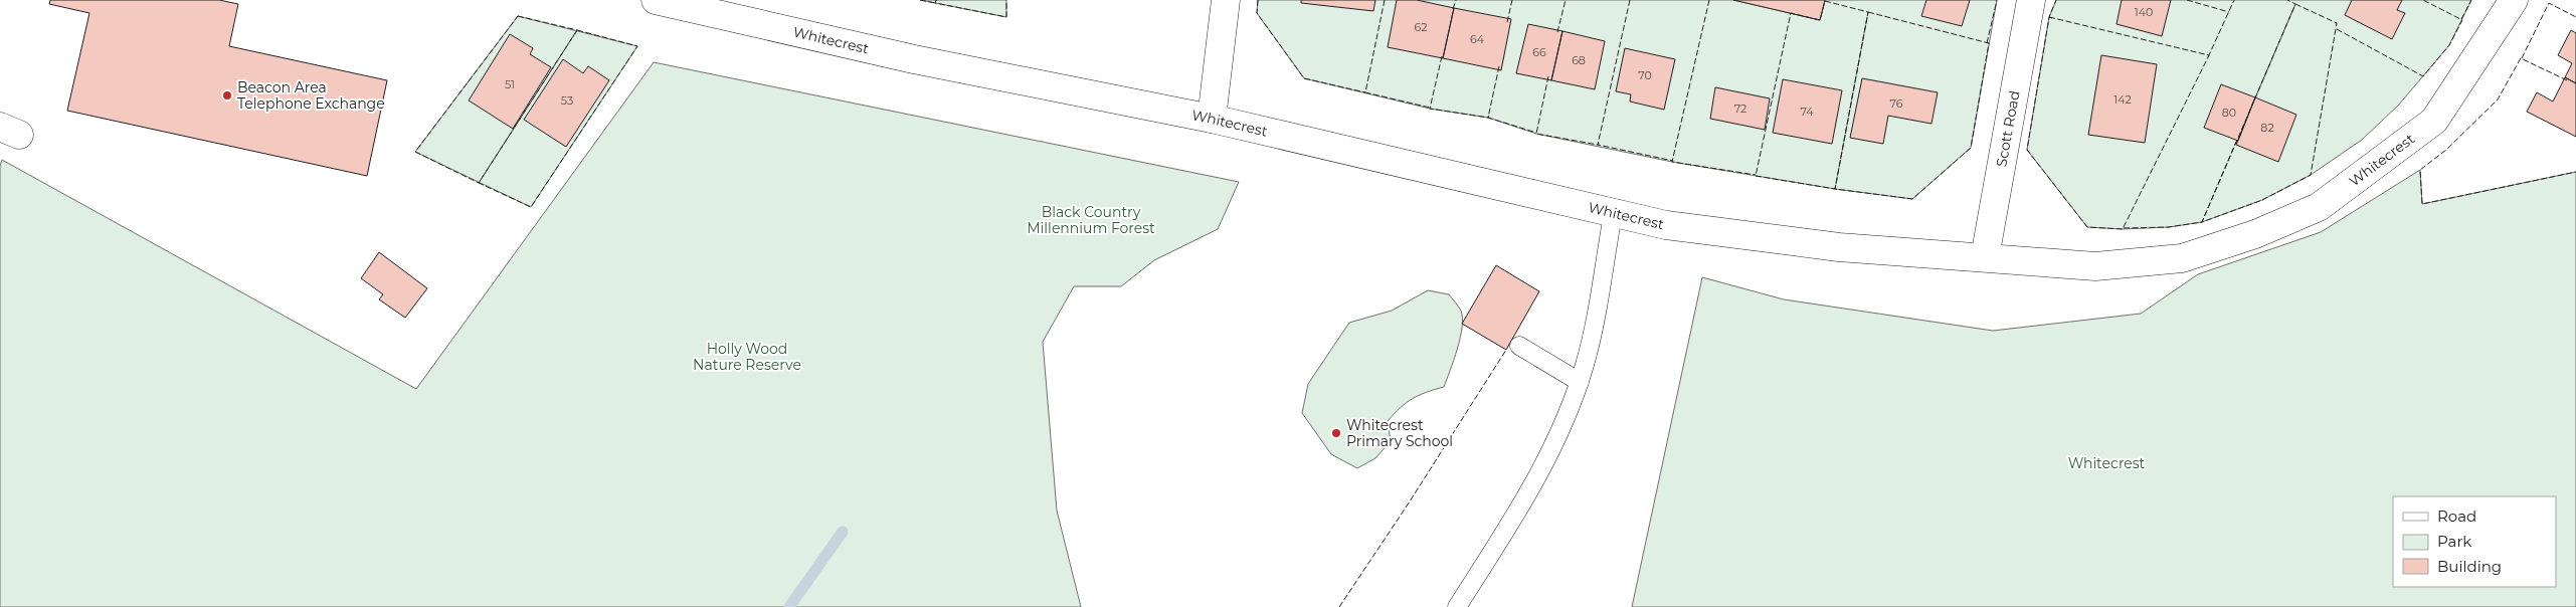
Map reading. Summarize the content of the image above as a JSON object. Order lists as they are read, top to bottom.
{
  "streets": {
    "street": ["Whitecrest", "Scott Road"]
  },
  "crossings": [
    ["Whitecrest", "Scott Road"]
  ],
  "parks": ["Black Country Millennium Forest", "Holly Wood Nature Reserve", "Whitecrest"],
  "places": ["Beacon Area Telephone Exchange", "Whitecrest Primary School"],
  "house_numbers": [
    "140",
    "62",
    "64",
    "66",
    "68",
    "70",
    "51",
    "142",
    "53",
    "76",
    "72",
    "74",
    "80",
    "82"
  ],
  "legend": ["Road", "Park", "Building"]
}
